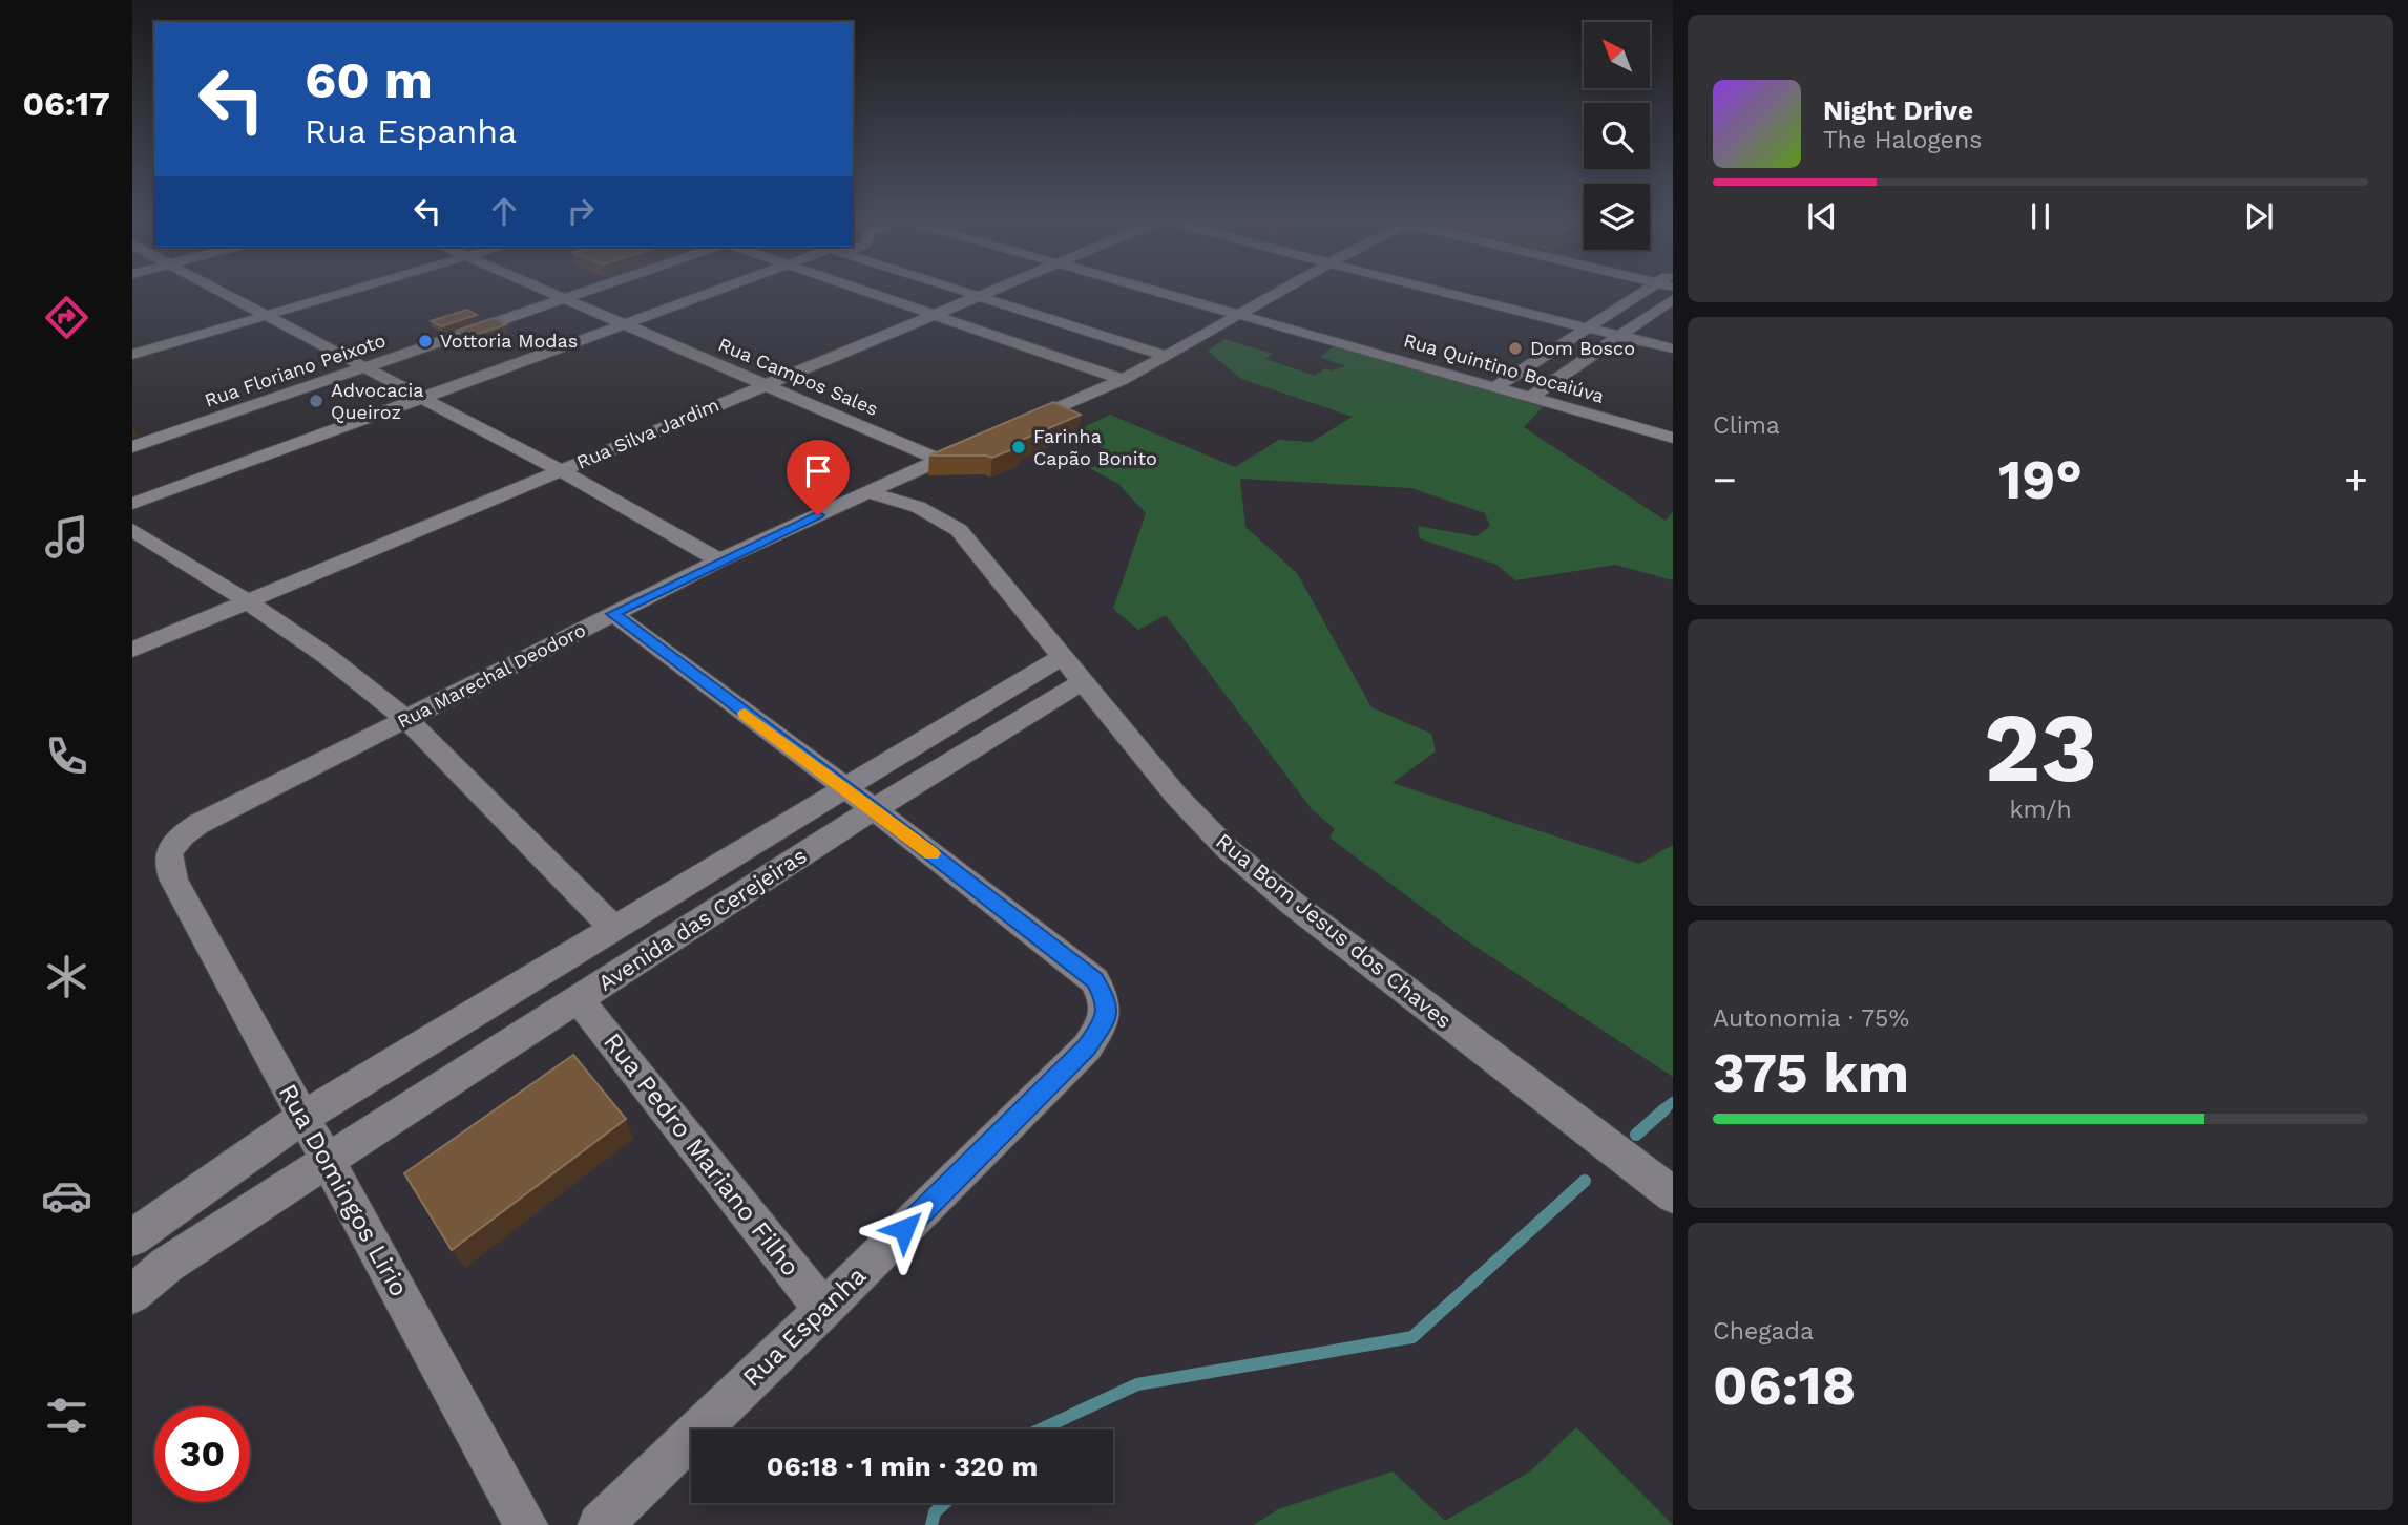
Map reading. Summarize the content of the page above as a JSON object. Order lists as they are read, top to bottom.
{
  "streets": {
    "street": [
      "Rua Quintino Bocaiúva",
      "Rua Floriano Peixoto",
      "Rua Campos Sales",
      "Rua Silva Jardim",
      "Rua Marechal Deodoro",
      "Avenida das Cerejeiras",
      "Rua Bom Jesus dos Chaves",
      "Rua Pedro Mariano Filho",
      "Rua Domingos Lirio",
      "Rua Espanha"
    ]
  },
  "crossings": [
    ["Rua Floriano Peixoto", "Rua Campos Sales"],
    ["Rua Campos Sales", "Rua Silva Jardim"],
    ["Rua Campos Sales", "Rua Marechal Deodoro"],
    ["Rua Marechal Deodoro", "Rua Bom Jesus dos Chaves"],
    ["Rua Marechal Deodoro", "Rua Domingos Lirio"],
    ["Rua Marechal Deodoro", "Rua Espanha"],
    ["Avenida das Cerejeiras", "Rua Bom Jesus dos Chaves"],
    ["Avenida das Cerejeiras", "Rua Pedro Mariano Filho"],
    ["Avenida das Cerejeiras", "Rua Domingos Lirio"],
    ["Avenida das Cerejeiras", "Rua Espanha"],
    ["Rua Pedro Mariano Filho", "Rua Espanha"]
  ],
  "places": [
    "Vottoria Modas",
    "Dom Bosco",
    "Advocacia Queiroz",
    "Farinha Capão Bonito"
  ],
  "north": "top left",
  "page": {
    "tabs": "06:17",
    "turn": ["60 m", "Rua Espanha"],
    "song": ["Night Drive", "The Halogens"],
    "tile": [
      "Clima",
      ["23", "km/h"],
      ["Autonomia · 75%", "375 km"],
      ["Chegada", "06:18"]
    ],
    "heat": ["−", "19°", "+"],
    "limit": "30",
    "trip": "06:18 · 1 min · 320 m"
  }
}
